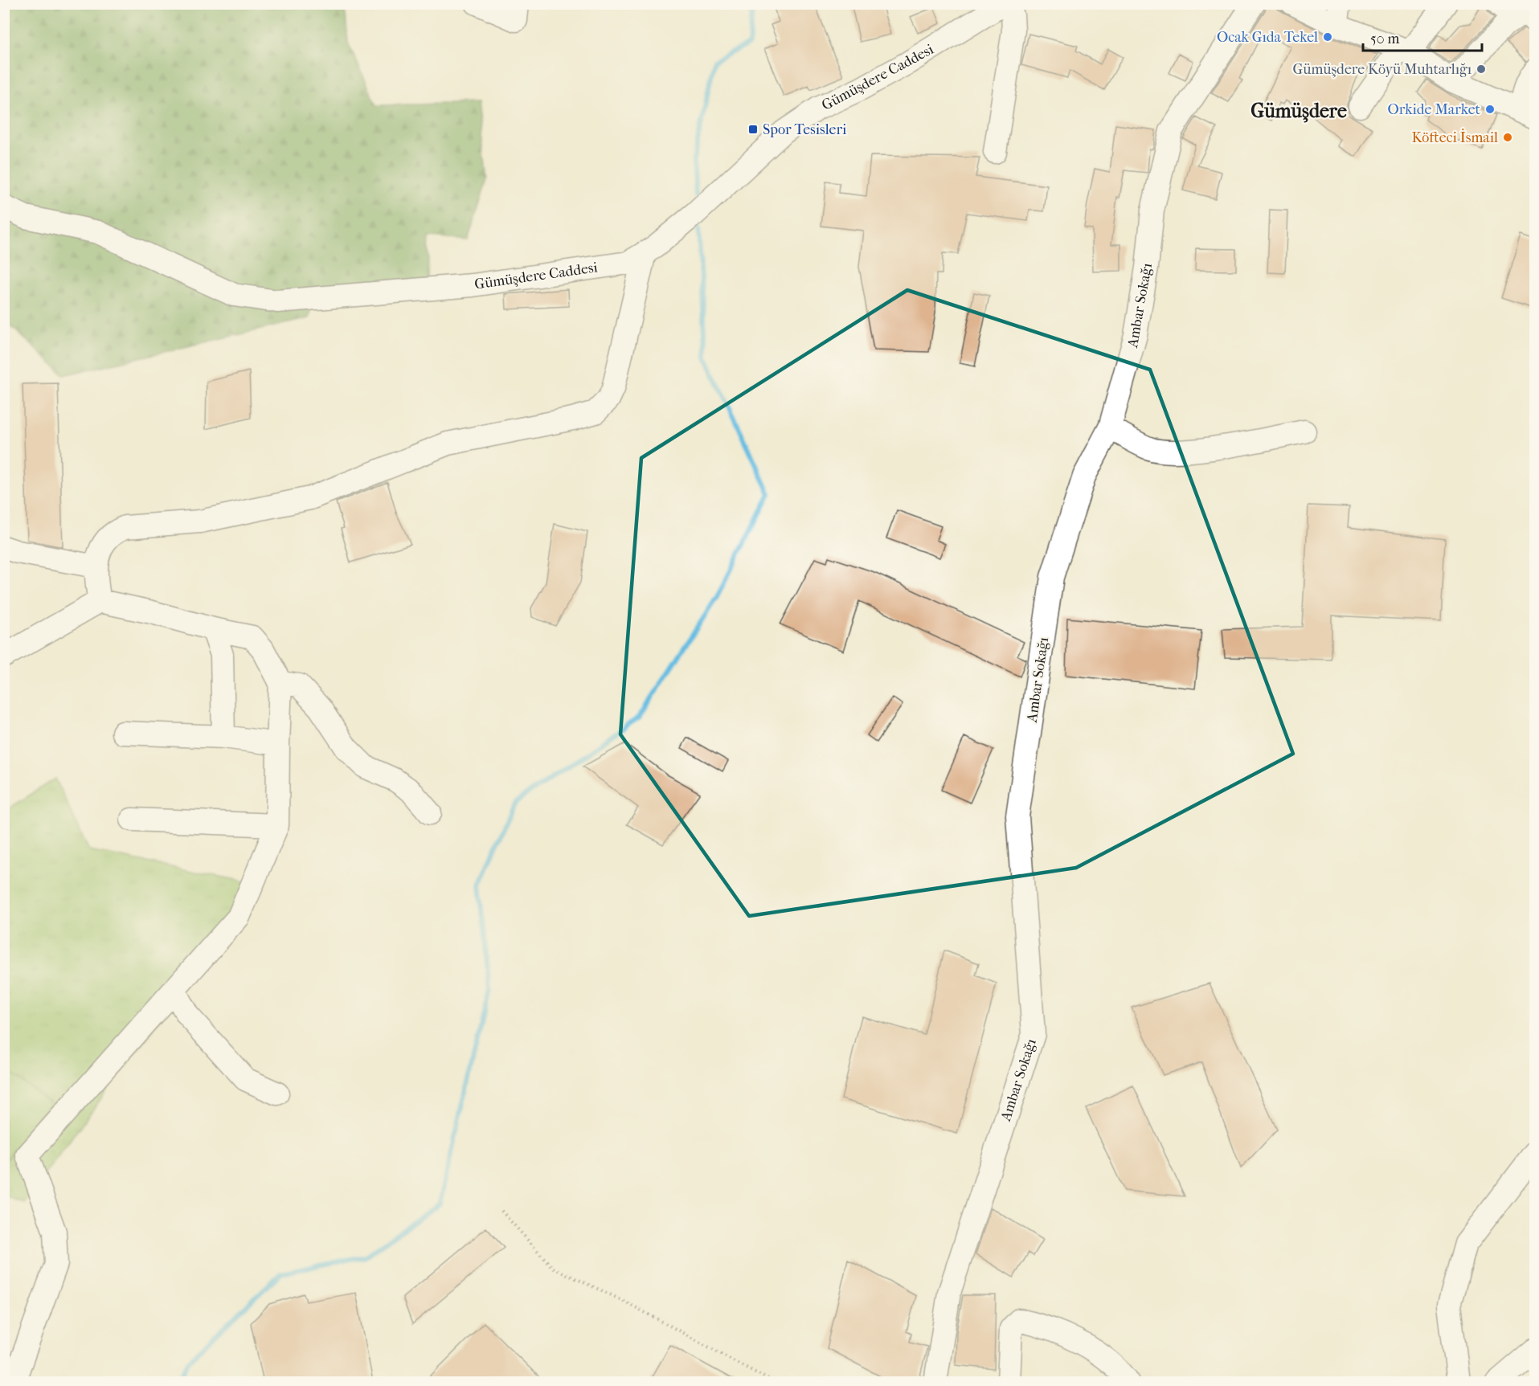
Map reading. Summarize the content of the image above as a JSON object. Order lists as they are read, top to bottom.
{
  "streets": {
    "street": ["Gümüşdere Caddesi", "Ambar Sokağı"]
  },
  "districts": ["Gümüşdere"],
  "places": {
    "other": [
      "Ocak Gıda Tekel",
      "Gümüşdere Köyü Muhtarlığı",
      "Orkide Market",
      "Köfteci İsmail"
    ],
    "transit": ["Spor Tesisleri"]
  },
  "scale_bar": "50 m"
}
